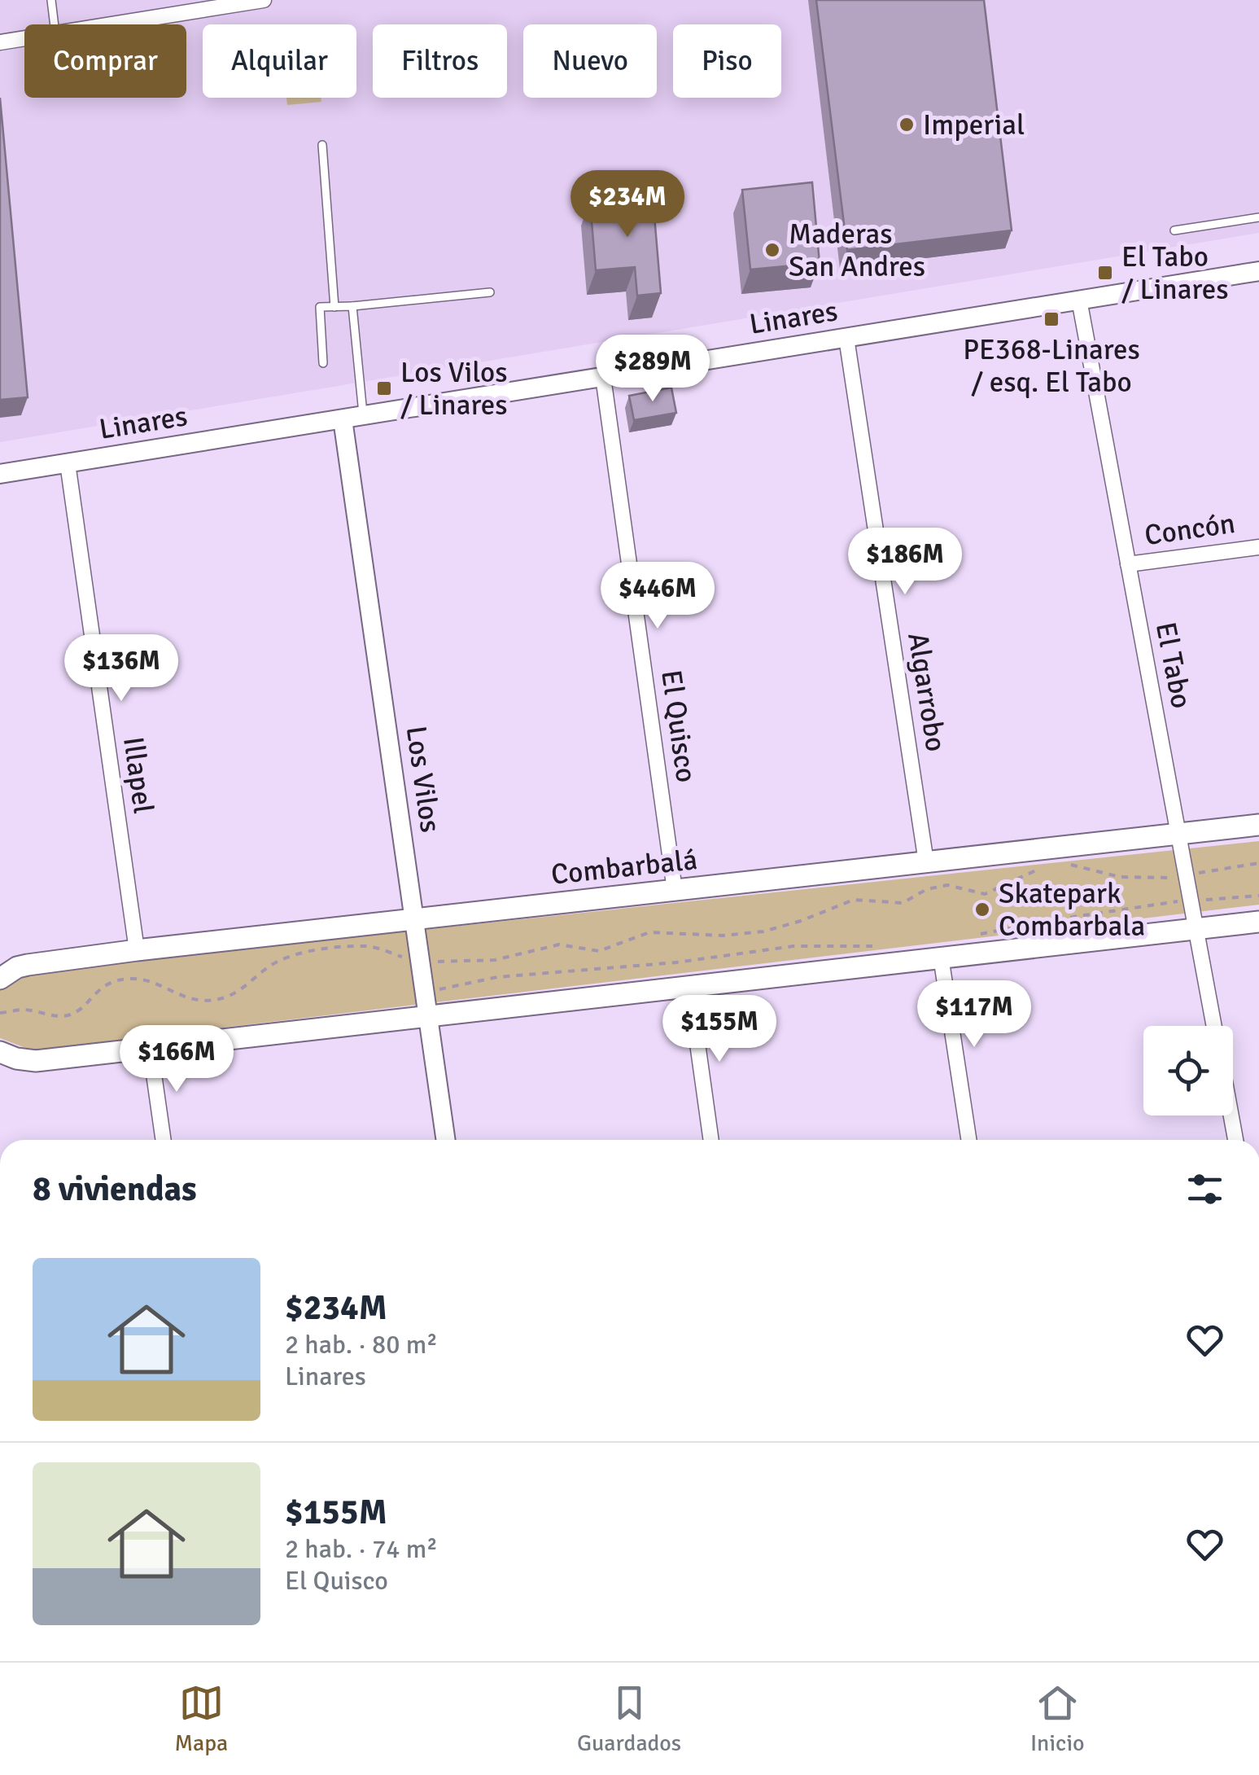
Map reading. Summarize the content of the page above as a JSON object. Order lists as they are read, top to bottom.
{
  "streets": {
    "main road": ["Combarbalá"],
    "street": [
      "Linares",
      "Concón",
      "El Tabo",
      "Algarrobo",
      "El Quisco",
      "Illapel",
      "Los Vilos"
    ]
  },
  "crossings": [
    ["Linares", "El Tabo"],
    ["Linares", "Algarrobo"],
    ["Linares", "El Quisco"],
    ["Linares", "Illapel"],
    ["Linares", "Los Vilos"],
    ["Concón", "El Tabo"],
    ["El Tabo", "Combarbalá"],
    ["Algarrobo", "Combarbalá"],
    ["El Quisco", "Combarbalá"],
    ["Illapel", "Combarbalá"],
    ["Los Vilos", "Combarbalá"]
  ],
  "places": {
    "other": ["Imperial", "Maderas San Andres", "Skatepark Combarbala"],
    "transit": ["El Tabo / Linares", "PE368-Linares / esq. El Tabo", "Los Vilos / Linares"]
  },
  "page": {
    "chip": [
      "Comprar",
      "Alquilar",
      "Filtros",
      "Nuevo",
      "Piso"
    ],
    "price": [
      "$234M",
      "$289M",
      "$186M",
      "$446M",
      "$136M",
      "$117M",
      "$155M",
      "$166M"
    ],
    "heading": "8 viviendas",
    "list": [
      {
        "name": "$234M",
        "note": "2 hab. · 80 m² · Linares"
      },
      {
        "name": "$155M",
        "note": "2 hab. · 74 m² · El Quisco"
      }
    ],
    "tabs": ["Mapa", "Guardados", "Inicio"]
  }
}
